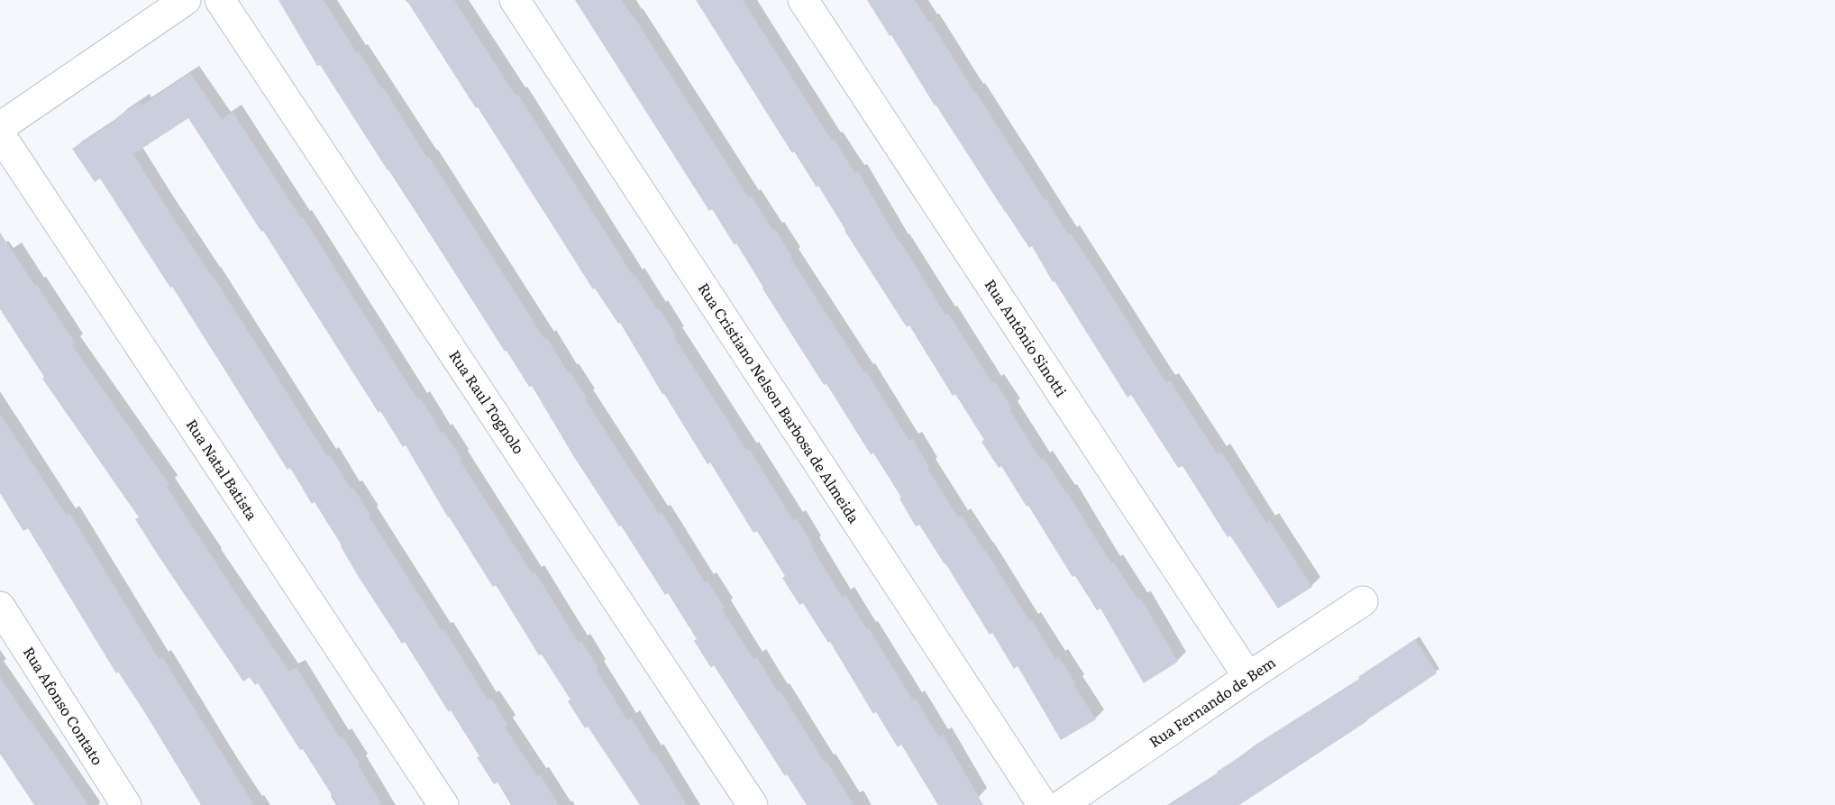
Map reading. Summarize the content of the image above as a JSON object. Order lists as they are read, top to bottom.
{
  "streets": {
    "street": [
      "Rua Antônio Sinotti",
      "Rua Raul Tognolo",
      "Rua Cristiano Nelson Barbosa de Almeida",
      "Rua Natal Batista",
      "Rua Fernando de Bem",
      "Rua Afonso Contato"
    ]
  },
  "crossings": [
    ["Rua Antônio Sinotti", "Rua Fernando de Bem"]
  ]
}
